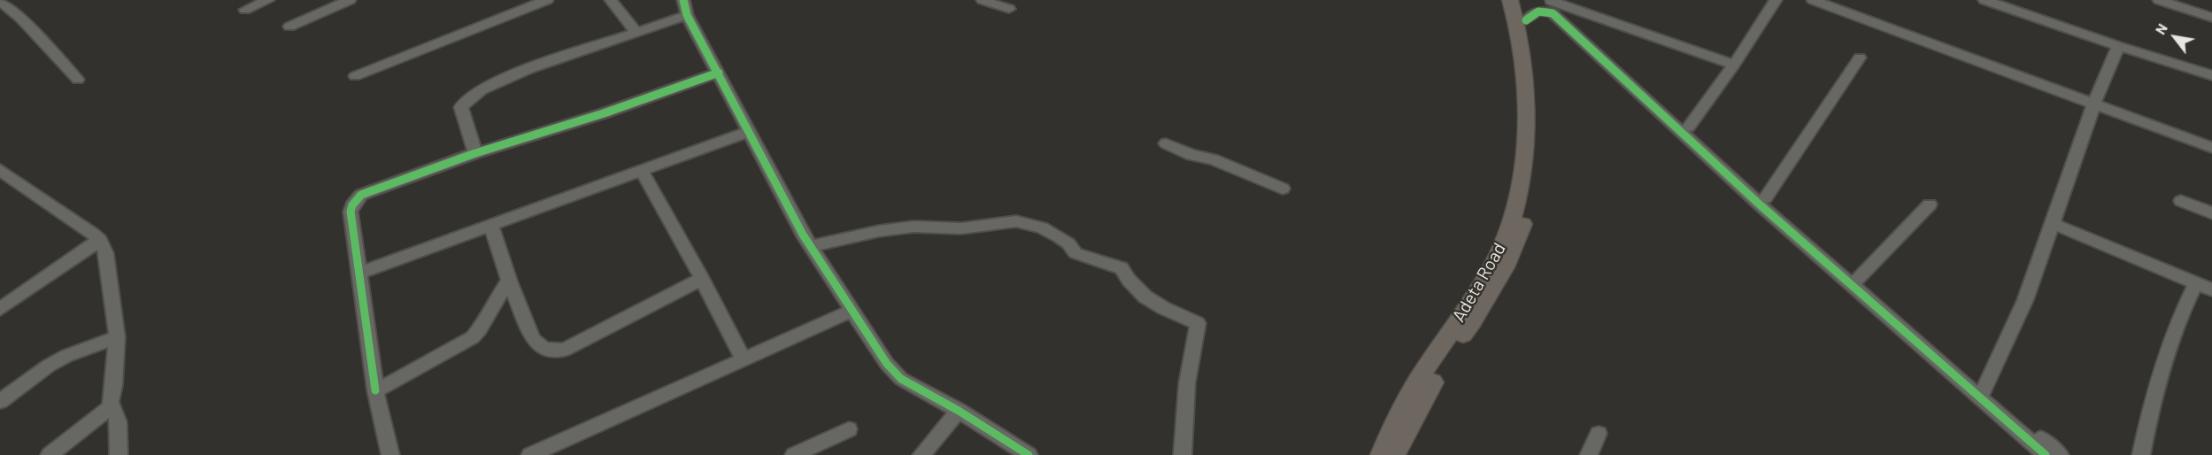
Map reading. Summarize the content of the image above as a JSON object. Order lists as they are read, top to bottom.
{
  "streets": {
    "main road": ["Adeta Road"]
  },
  "north": "top left"
}
